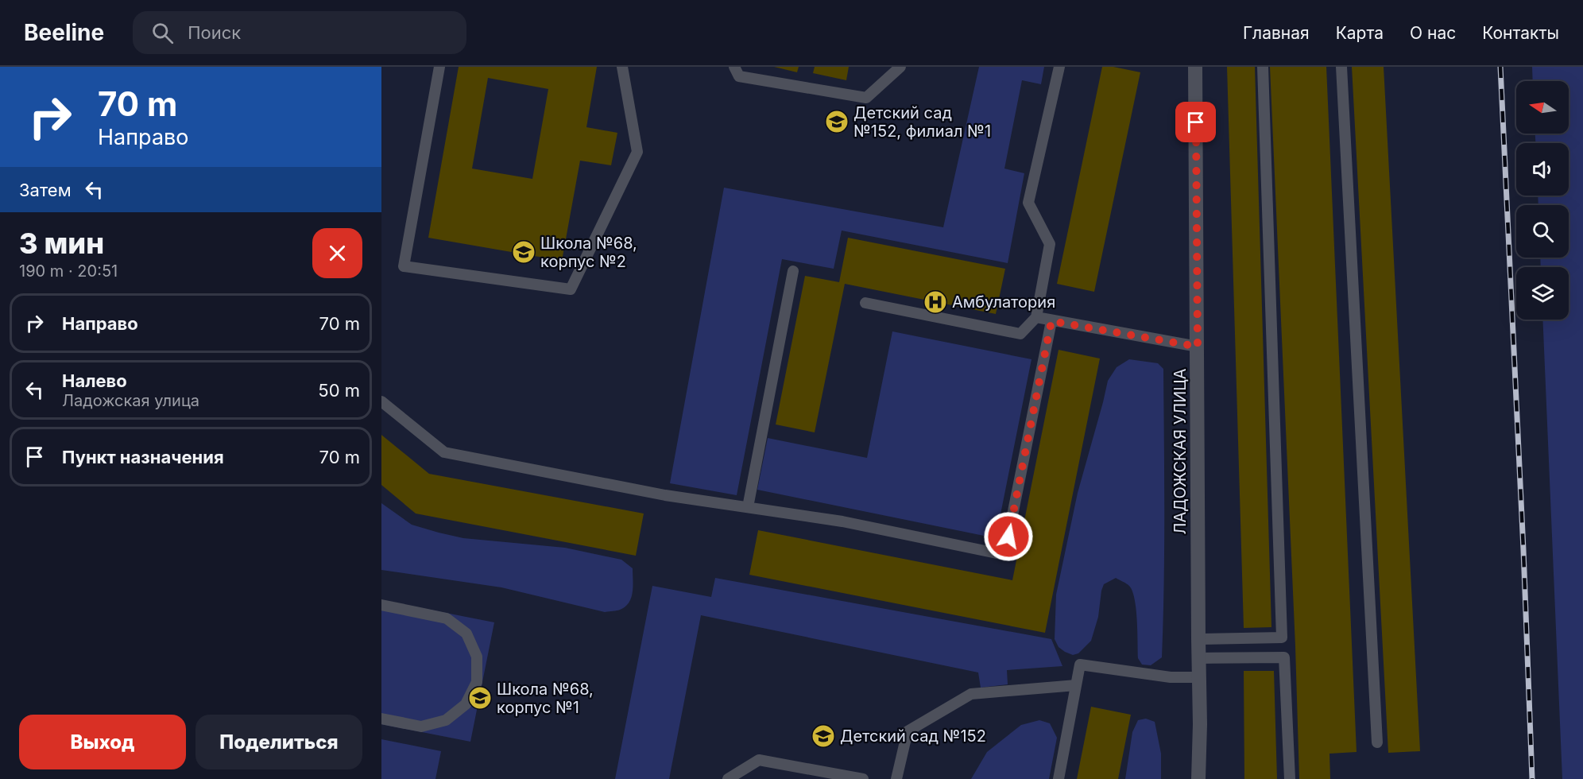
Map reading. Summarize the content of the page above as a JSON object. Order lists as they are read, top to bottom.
{
  "streets": {
    "street": ["ЛАДОЖСКАЯ УЛИЦА"]
  },
  "places": {
    "school or university": [
      "Детский сад №152, филиал №1",
      "Школа №68, корпус №2",
      "Школа №68, корпус №1",
      "Детский сад №152"
    ],
    "hospital": ["Амбулатория"]
  },
  "north": "left",
  "page": {
    "header": "Beeline",
    "search": "Поиск",
    "nav": [
      "Главная",
      "Карта",
      "О нас",
      "Контакты"
    ],
    "turn": ["70 m", "Направо"],
    "then": "Затем",
    "heading": ["3 мин", "190 m · 20:51"],
    "list": [
      {
        "name": "Направо",
        "value": "70 m"
      },
      {
        "name": "Налево",
        "note": "Ладожская улица",
        "value": "50 m"
      },
      {
        "name": "Пункт назначения",
        "value": "70 m"
      }
    ],
    "buttons": ["Выход", "Поделиться"]
  }
}
